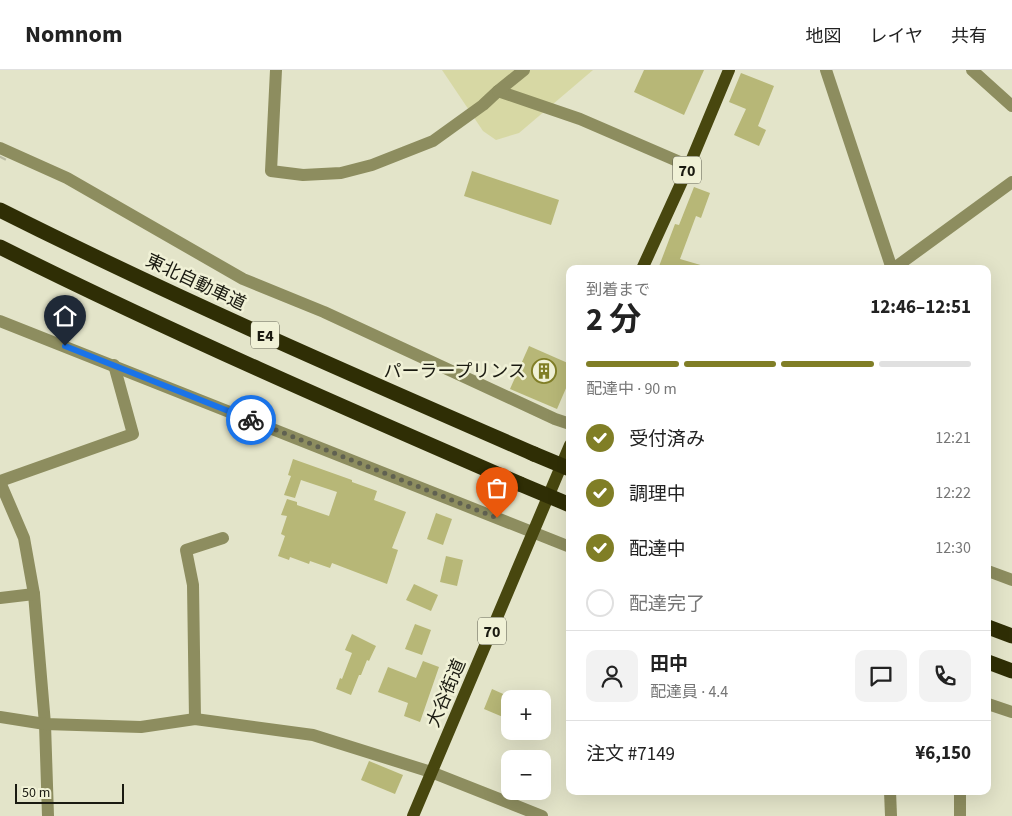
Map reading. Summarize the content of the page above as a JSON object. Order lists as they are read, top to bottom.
{
  "streets": {
    "highway": ["東北自動車道", "E4"],
    "main road": ["70", "大谷街道"]
  },
  "places": {
    "building": ["パーラープリンス"]
  },
  "scale_bar": "50 m",
  "page": {
    "header": "Nomnom",
    "nav": ["地図", "レイヤ", "共有"],
    "heading": ["2 分", "到着まで", "12:46–12:51"],
    "panel": [
      "田中",
      "配達員 · 4.4",
      "注文 #7149",
      "¥6,150"
    ],
    "bar": "配達中 · 90 m",
    "list": [
      ["受付済み", "12:21"],
      ["調理中", "12:22"],
      ["配達中", "12:30"],
      "配達完了"
    ],
    "map_buttons": ["+", "−"],
    "scale": "50 m"
  }
}
